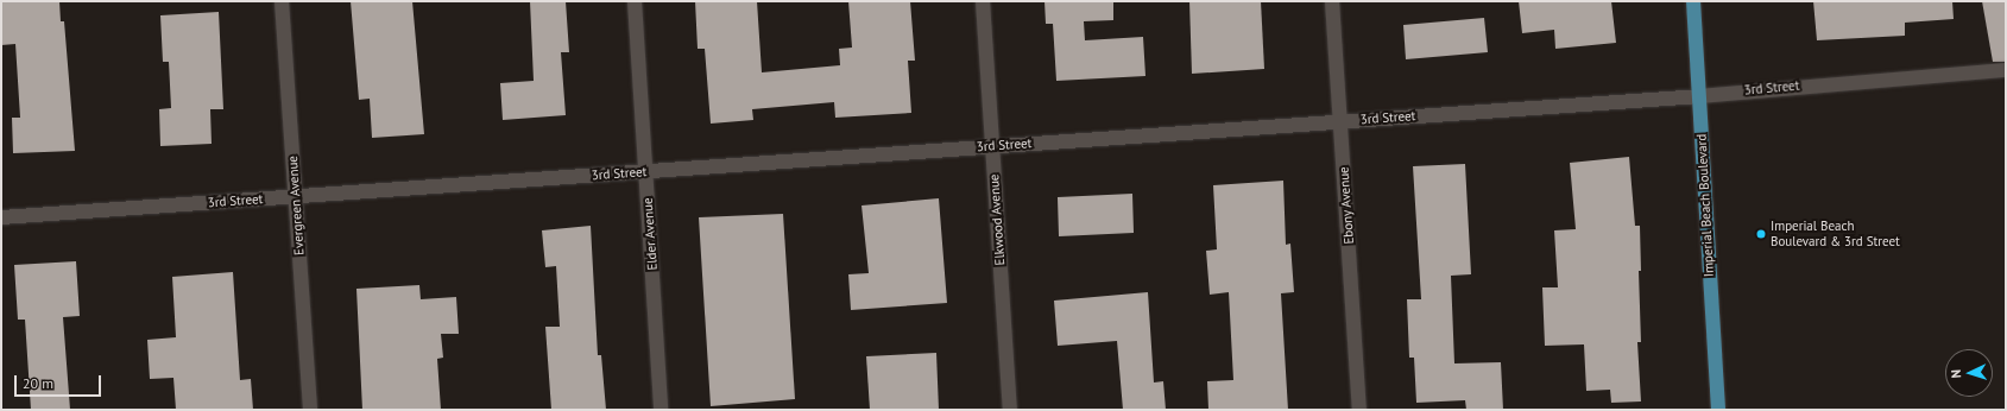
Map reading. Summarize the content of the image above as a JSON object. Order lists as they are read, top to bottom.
{
  "streets": {
    "main road": ["Imperial Beach Boulevard"],
    "street": [
      "3rd Street",
      "Evergreen Avenue",
      "Ebony Avenue",
      "Elkwood Avenue",
      "Elder Avenue"
    ]
  },
  "crossings": [
    ["3rd Street", "Evergreen Avenue"],
    ["3rd Street", "Ebony Avenue"],
    ["3rd Street", "Imperial Beach Boulevard"],
    ["3rd Street", "Elkwood Avenue"],
    ["3rd Street", "Elder Avenue"]
  ],
  "places": ["Imperial Beach Boulevard & 3rd Street"],
  "scale_bar": "20 m",
  "north": "left"
}
